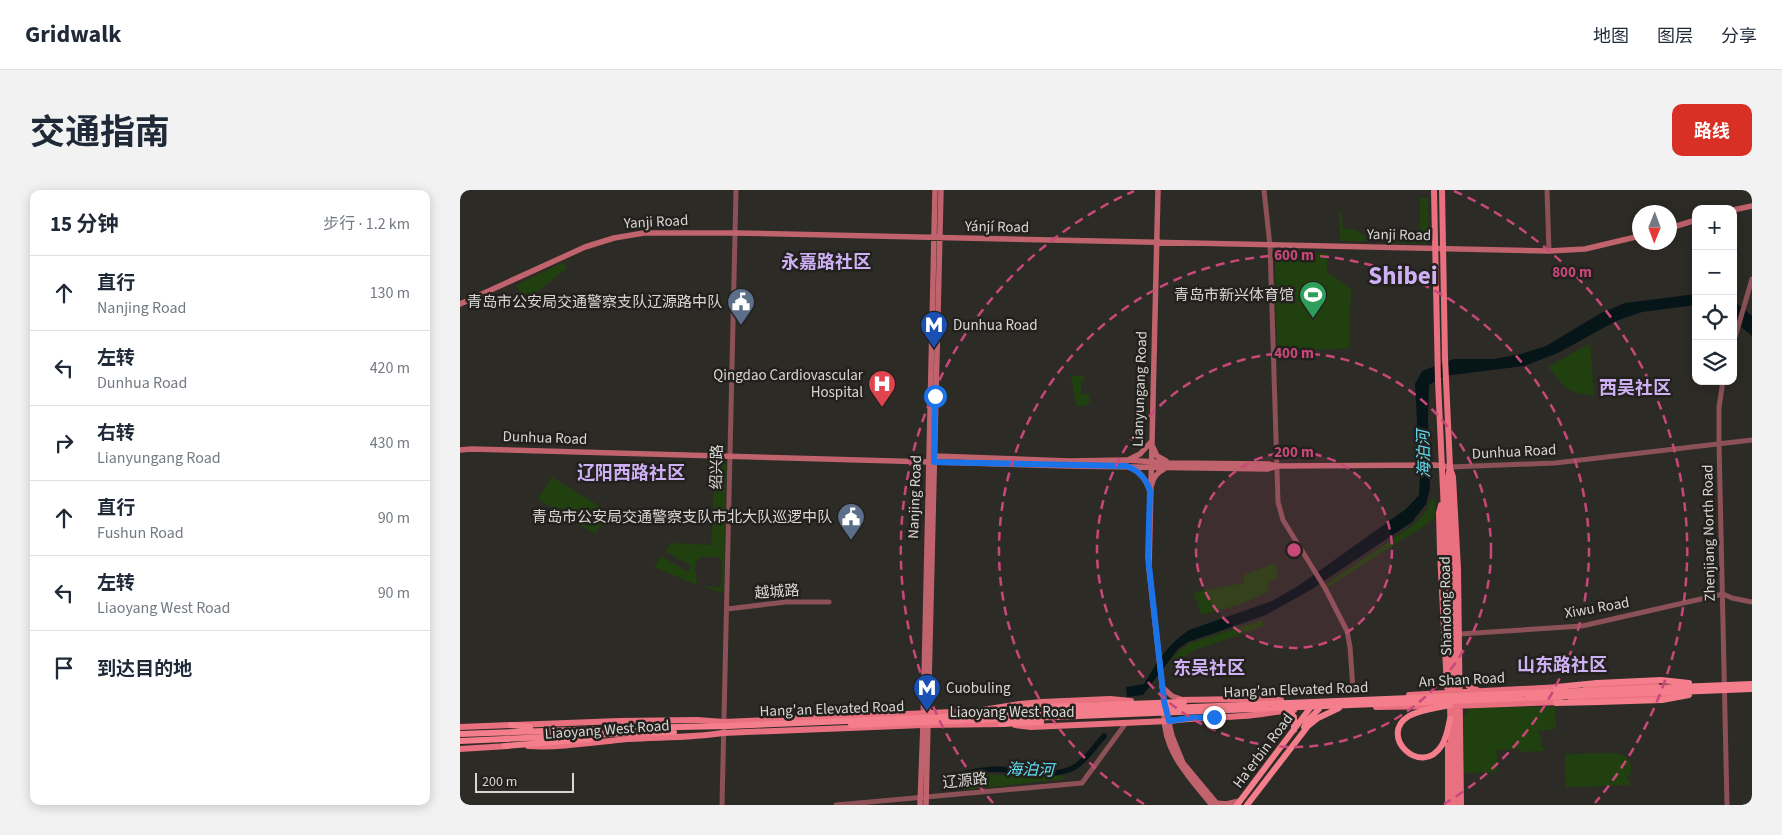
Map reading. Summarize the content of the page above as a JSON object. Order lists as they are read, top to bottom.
{
  "streets": {
    "highway": ["Hang'an Elevated Road", "Liaoyang West Road", "Ha'erbin Road"],
    "main road": [
      "Yanji Road",
      "Yánjí Road",
      "Lianyungang Road",
      "Dunhua Road",
      "Nanjing Road",
      "Shandong Road",
      "An Shan Road"
    ],
    "street": [
      "绍兴路",
      "Zhenjiang North Road",
      "越城路",
      "Xiwu Road",
      "辽源路"
    ]
  },
  "crossings": [
    ["Yanji Road", "Yánjí Road"],
    ["Yanji Road", "Lianyungang Road"],
    ["Yanji Road", "绍兴路"],
    ["Yanji Road", "Nanjing Road"],
    ["Yanji Road", "Shandong Road"],
    ["Yánjí Road", "Lianyungang Road"],
    ["Yánjí Road", "Nanjing Road"],
    ["Lianyungang Road", "Dunhua Road"],
    ["Lianyungang Road", "Liaoyang West Road"],
    ["Dunhua Road", "绍兴路"],
    ["Dunhua Road", "Nanjing Road"],
    ["Dunhua Road", "Zhenjiang North Road"],
    ["Dunhua Road", "Shandong Road"],
    ["绍兴路", "越城路"],
    ["绍兴路", "Liaoyang West Road"],
    ["Nanjing Road", "Liaoyang West Road"],
    ["Nanjing Road", "辽源路"],
    ["Zhenjiang North Road", "Xiwu Road"],
    ["Zhenjiang North Road", "An Shan Road"],
    ["Zhenjiang North Road", "Hang'an Elevated Road"],
    ["Shandong Road", "Xiwu Road"],
    ["Shandong Road", "An Shan Road"],
    ["An Shan Road", "Hang'an Elevated Road"],
    ["An Shan Road", "Liaoyang West Road"],
    ["An Shan Road", "Ha'erbin Road"],
    ["Hang'an Elevated Road", "Liaoyang West Road"],
    ["Liaoyang West Road", "辽源路"]
  ],
  "districts": [
    "永嘉路社区",
    "Shibei",
    "西吴社区",
    "辽阳西路社区",
    "山东路社区",
    "东吴社区"
  ],
  "water": ["海泊河"],
  "places": {
    "sports": ["青岛市新兴体育馆"],
    "public building": ["青岛市公安局交通警察支队辽源路中队", "青岛市公安局交通警察支队市北大队巡逻中队"],
    "metro station": ["Dunhua Road", "Cuobuling"],
    "hospital": ["Qingdao Cardiovascular Hospital"]
  },
  "scale_bar": "200 m",
  "north": "bottom",
  "page": {
    "header": "Gridwalk",
    "nav": ["地图", "图层", "分享"],
    "title": "交通指南",
    "buttons": "路线",
    "heading": ["15 分钟", "步行 · 1.2 km"],
    "map_buttons": ["+", "−"],
    "list": [
      ["直行", "Nanjing Road", "130 m"],
      ["左转", "Dunhua Road", "420 m"],
      ["右转", "Lianyungang Road", "430 m"],
      ["直行", "Fushun Road", "90 m"],
      ["左转", "Liaoyang West Road", "90 m"],
      "到达目的地"
    ],
    "scale": "200 m"
  },
  "rings": [
    "600 m",
    "800 m",
    "400 m",
    "200 m"
  ]
}
